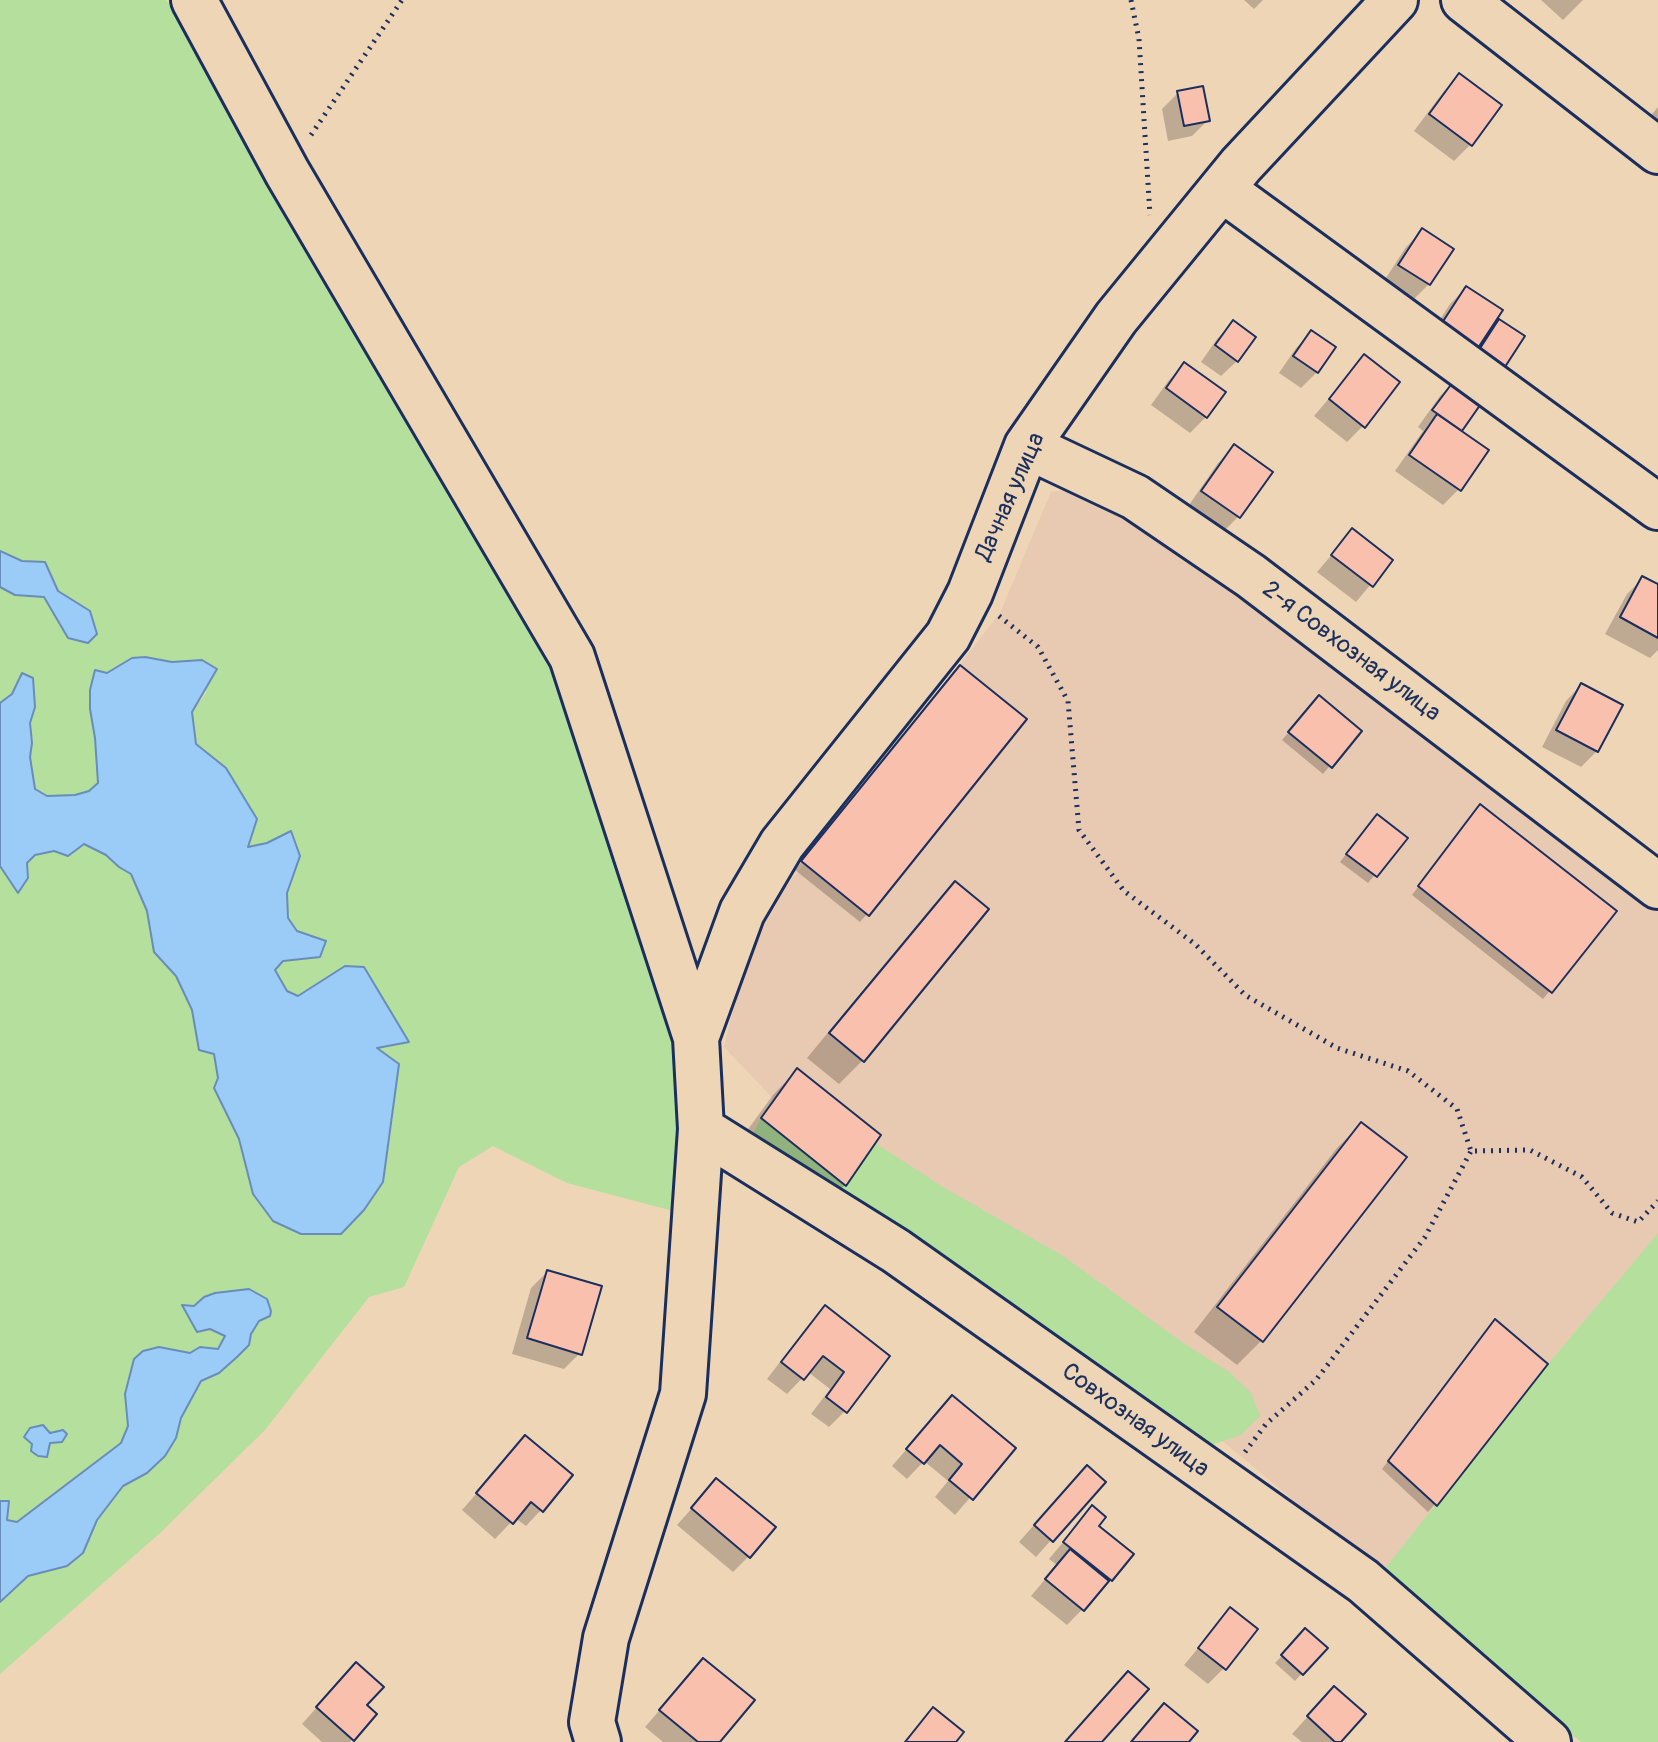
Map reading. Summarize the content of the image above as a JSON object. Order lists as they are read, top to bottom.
{
  "streets": {
    "street": ["Дачная улица", "2-я Совхозная улица", "Совхозная улица"]
  },
  "crossings": [
    ["Дачная улица", "2-я Совхозная улица"]
  ]
}
